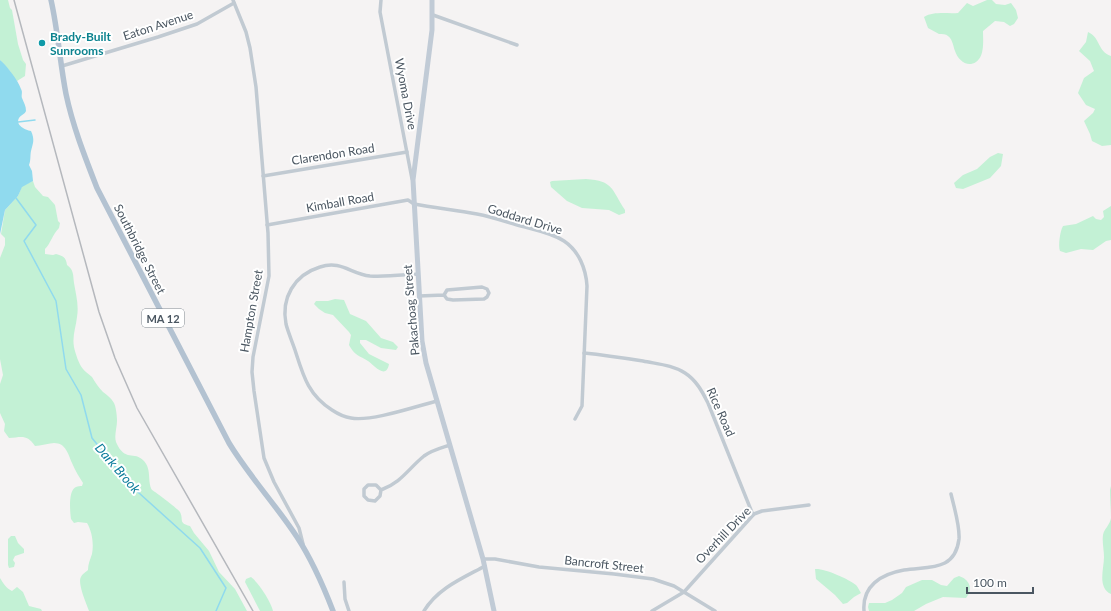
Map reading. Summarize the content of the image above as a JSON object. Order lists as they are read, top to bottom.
{
  "streets": {
    "main road": ["Southbridge Street", "MA 12"],
    "street": [
      "Eaton Avenue",
      "Wyoma Drive",
      "Clarendon Road",
      "Kimball Road",
      "Goddard Drive",
      "Pakachoag Street",
      "Hampton Street",
      "Rice Road",
      "Overhill Drive",
      "Bancroft Street"
    ]
  },
  "crossings": [
    ["Eaton Avenue", "Southbridge Street"],
    ["Eaton Avenue", "Hampton Street"],
    ["Wyoma Drive", "Clarendon Road"],
    ["Wyoma Drive", "Pakachoag Street"],
    ["Clarendon Road", "Hampton Street"],
    ["Kimball Road", "Goddard Drive"],
    ["Kimball Road", "Pakachoag Street"],
    ["Kimball Road", "Hampton Street"],
    ["Goddard Drive", "Pakachoag Street"],
    ["Goddard Drive", "Rice Road"],
    ["Southbridge Street", "Hampton Street"],
    ["Pakachoag Street", "Bancroft Street"],
    ["Rice Road", "Overhill Drive"],
    ["Overhill Drive", "Bancroft Street"]
  ],
  "water": ["Dark Brook"],
  "places": ["Brady-Built Sunrooms"],
  "scale_bar": "100 m"
}
